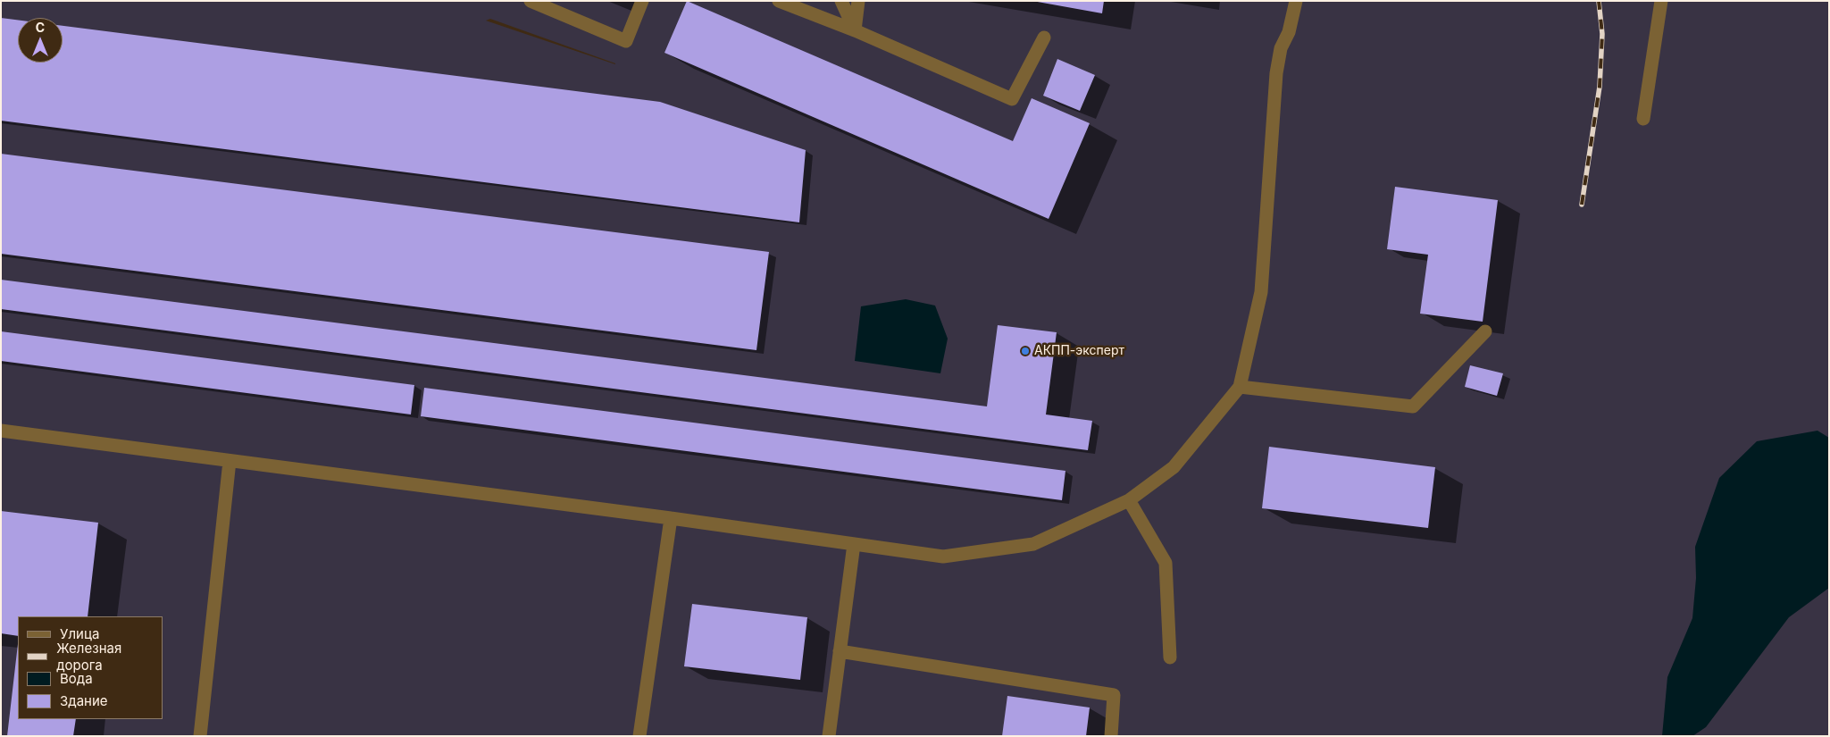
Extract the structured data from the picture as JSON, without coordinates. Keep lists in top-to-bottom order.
{
  "places": ["АКПП-эксперт"],
  "legend": [
    "Улица",
    "Железная дорога",
    "Вода",
    "Здание"
  ],
  "north": "top"
}
